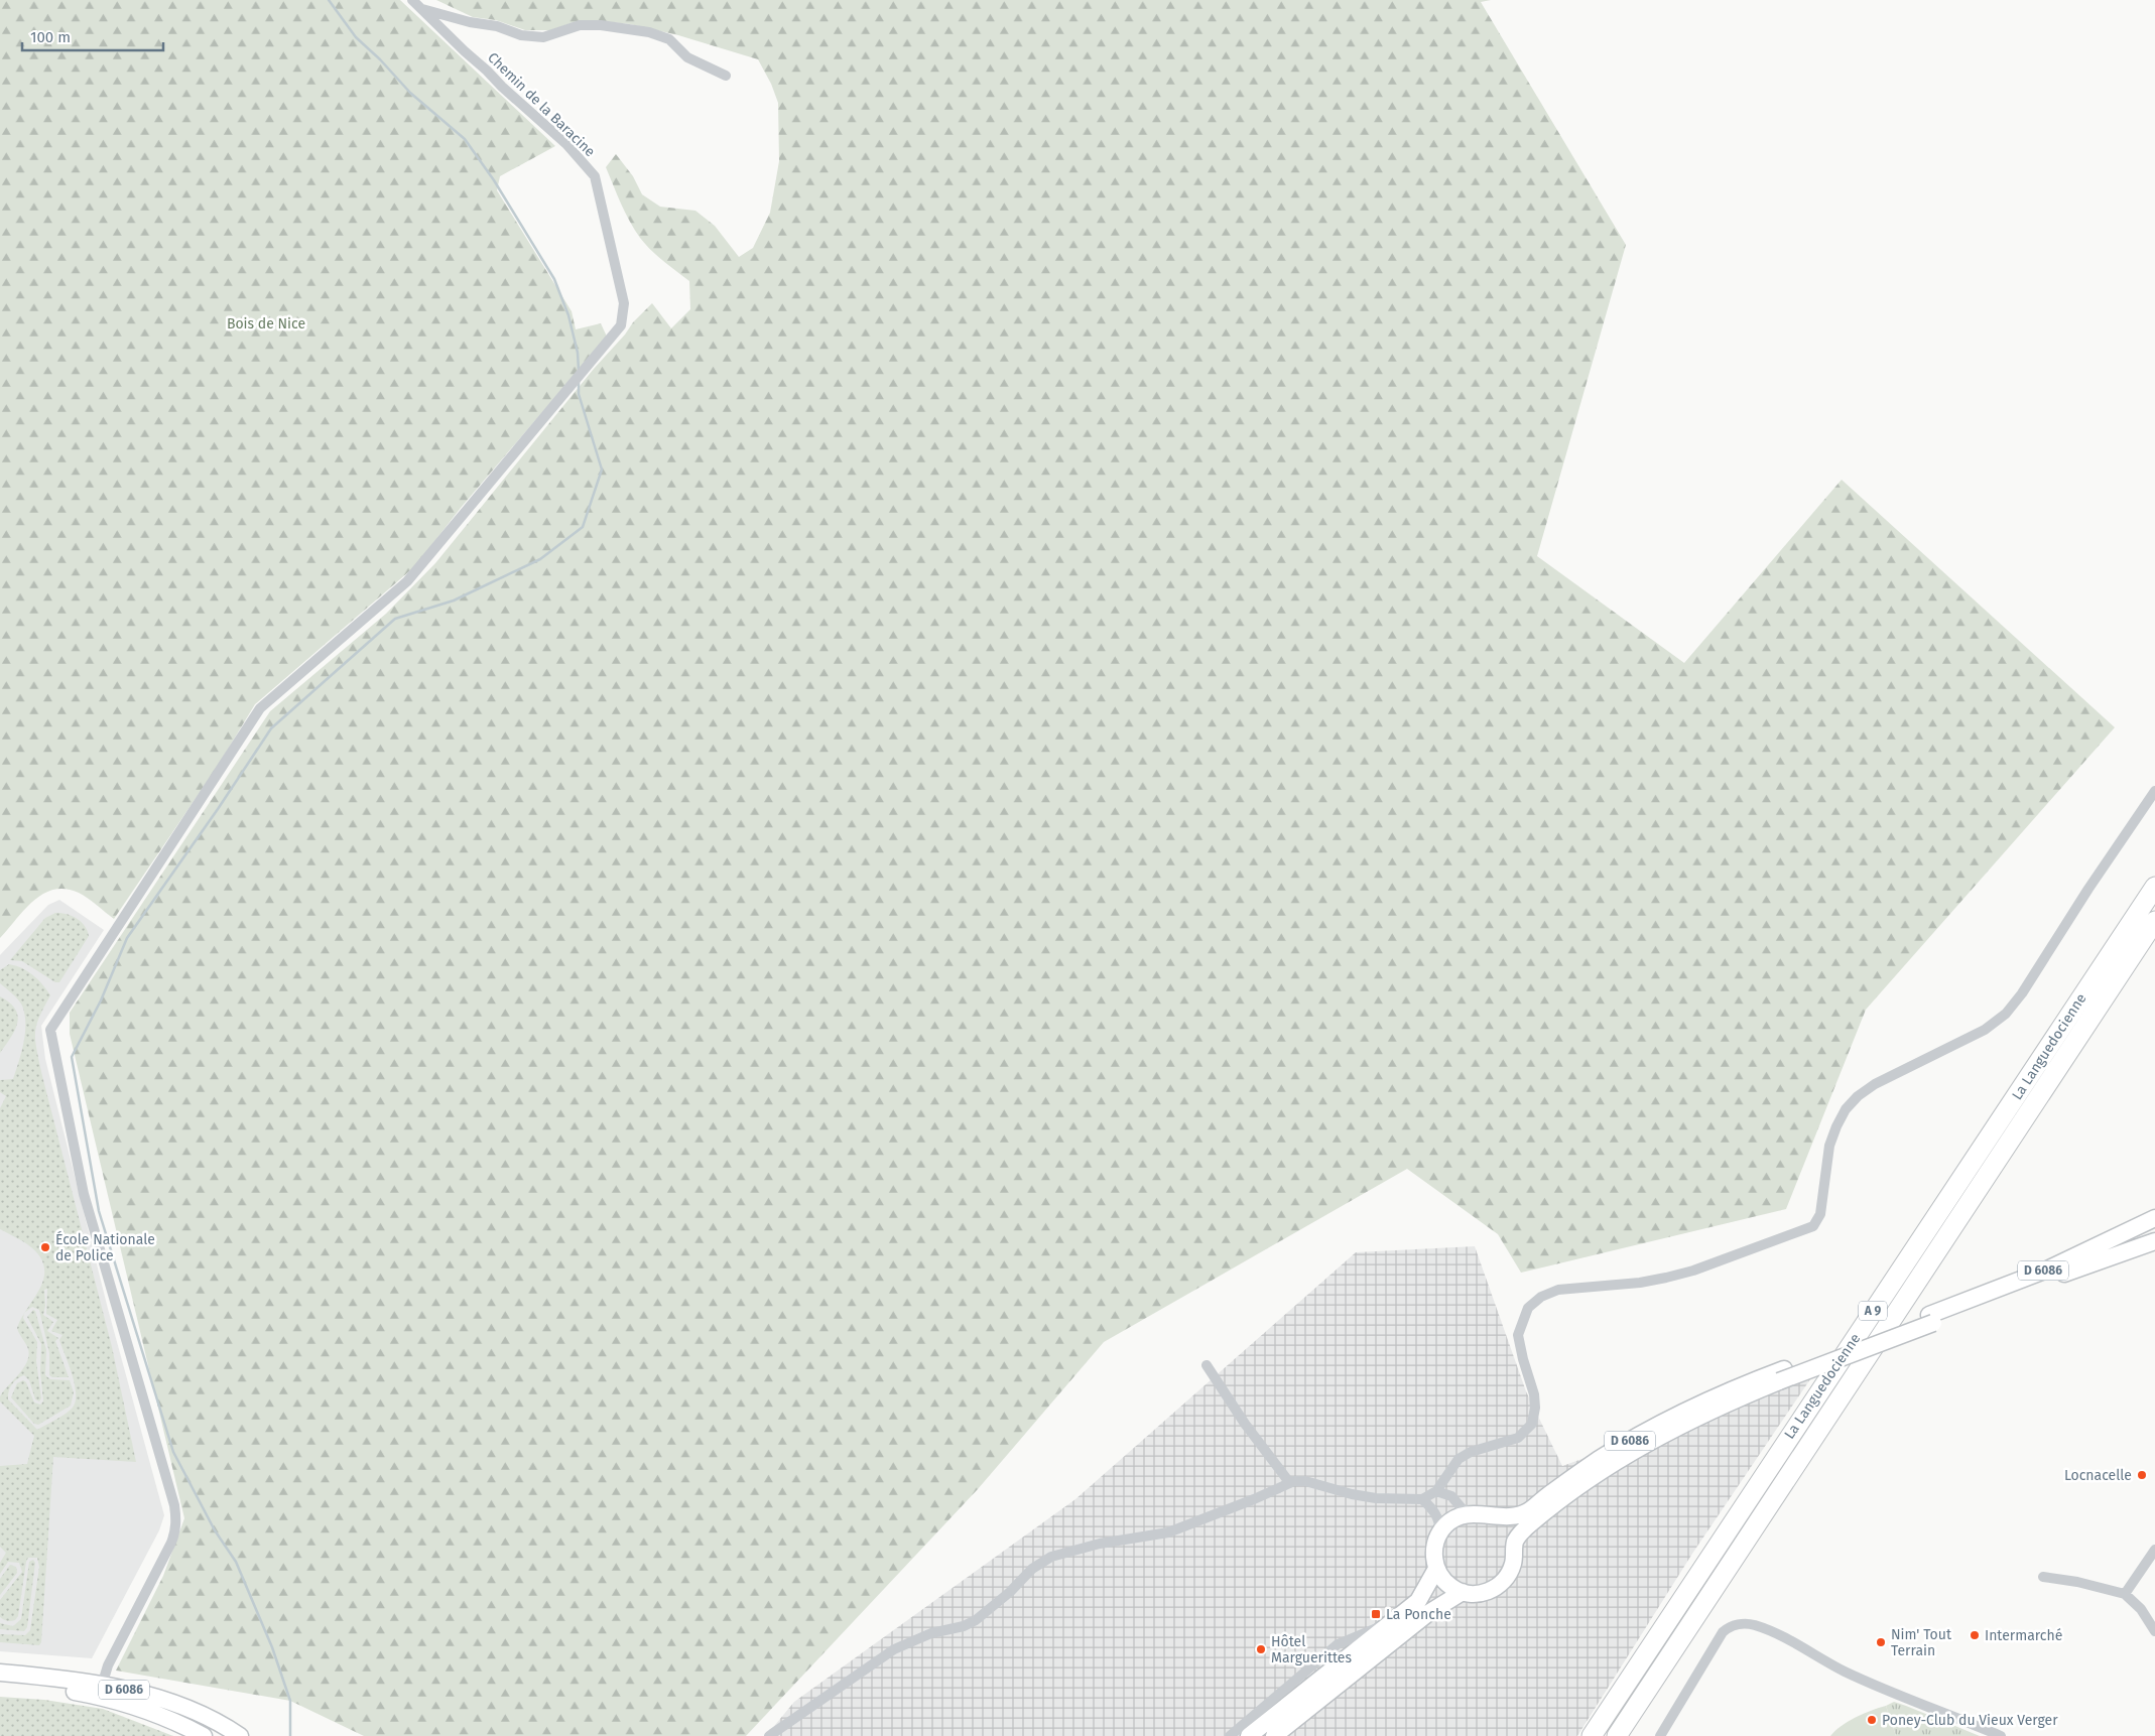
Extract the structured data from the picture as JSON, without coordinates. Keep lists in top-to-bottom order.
{
  "streets": {
    "highway": ["La Languedocienne", "A 9"],
    "main road": ["D 6086"],
    "street": ["Chemin de la Baracine"]
  },
  "crossings": [
    ["Chemin de la Baracine", "D 6086"]
  ],
  "parks": ["Bois de Nice"],
  "places": {
    "other": [
      "École Nationale de Police",
      "Locnacelle",
      "Intermarché",
      "Nim' Tout Terrain",
      "Hôtel Marguerittes",
      "Poney-Club du Vieux Verger"
    ],
    "transit": ["La Ponche"]
  },
  "scale_bar": "100 m"
}
